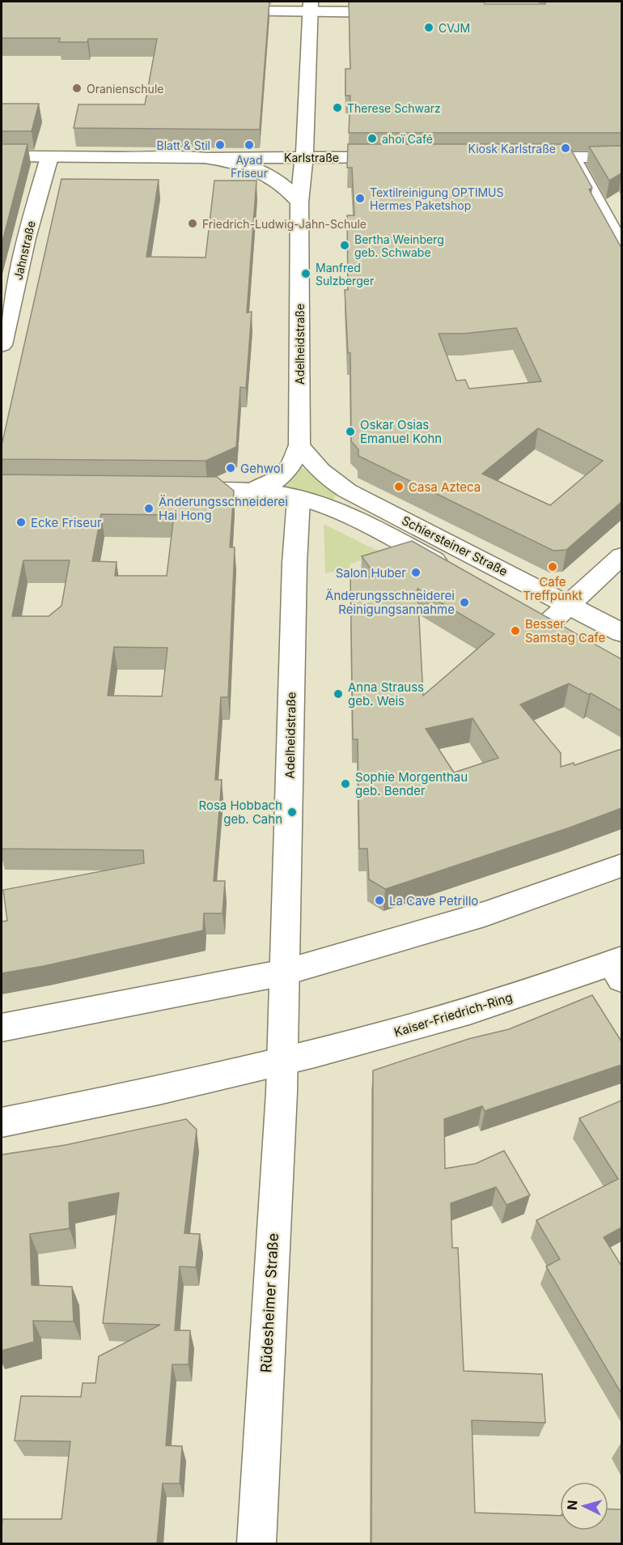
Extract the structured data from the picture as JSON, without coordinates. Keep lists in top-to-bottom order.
{
  "streets": {
    "street": [
      "Karlstraße",
      "Jahnstraße",
      "Adelheidstraße",
      "Schiersteiner Straße",
      "Kaiser-Friedrich-Ring",
      "Rüdesheimer Straße"
    ]
  },
  "crossings": [
    ["Karlstraße", "Jahnstraße"],
    ["Karlstraße", "Adelheidstraße"],
    ["Adelheidstraße", "Schiersteiner Straße"],
    ["Kaiser-Friedrich-Ring", "Rüdesheimer Straße"]
  ],
  "places": [
    "CVJM",
    "Oranienschule",
    "Therese Schwarz",
    "ahoï Café",
    "Blatt & Stil",
    "Ayad Friseur",
    "Kiosk Karlstraße",
    "Textilreinigung OPTIMUS Hermes Paketshop",
    "Friedrich-Ludwig-Jahn-Schule",
    "Bertha Weinberg geb. Schwabe",
    "Manfred Sulzberger",
    "Oskar Osias Emanuel Kohn",
    "Gehwol",
    "Casa Azteca",
    "Änderungsschneiderei Hai Hong",
    "Ecke Friseur",
    "Cafe Treffpunkt",
    "Salon Huber",
    "Änderungsschneiderei Reinigungsannahme",
    "Besser Samstag Cafe",
    "Anna Strauss geb. Weis",
    "Sophie Morgenthau geb. Bender",
    "Rosa Hobbach geb. Cahn",
    "La Cave Petrillo"
  ],
  "north": "left"
}
